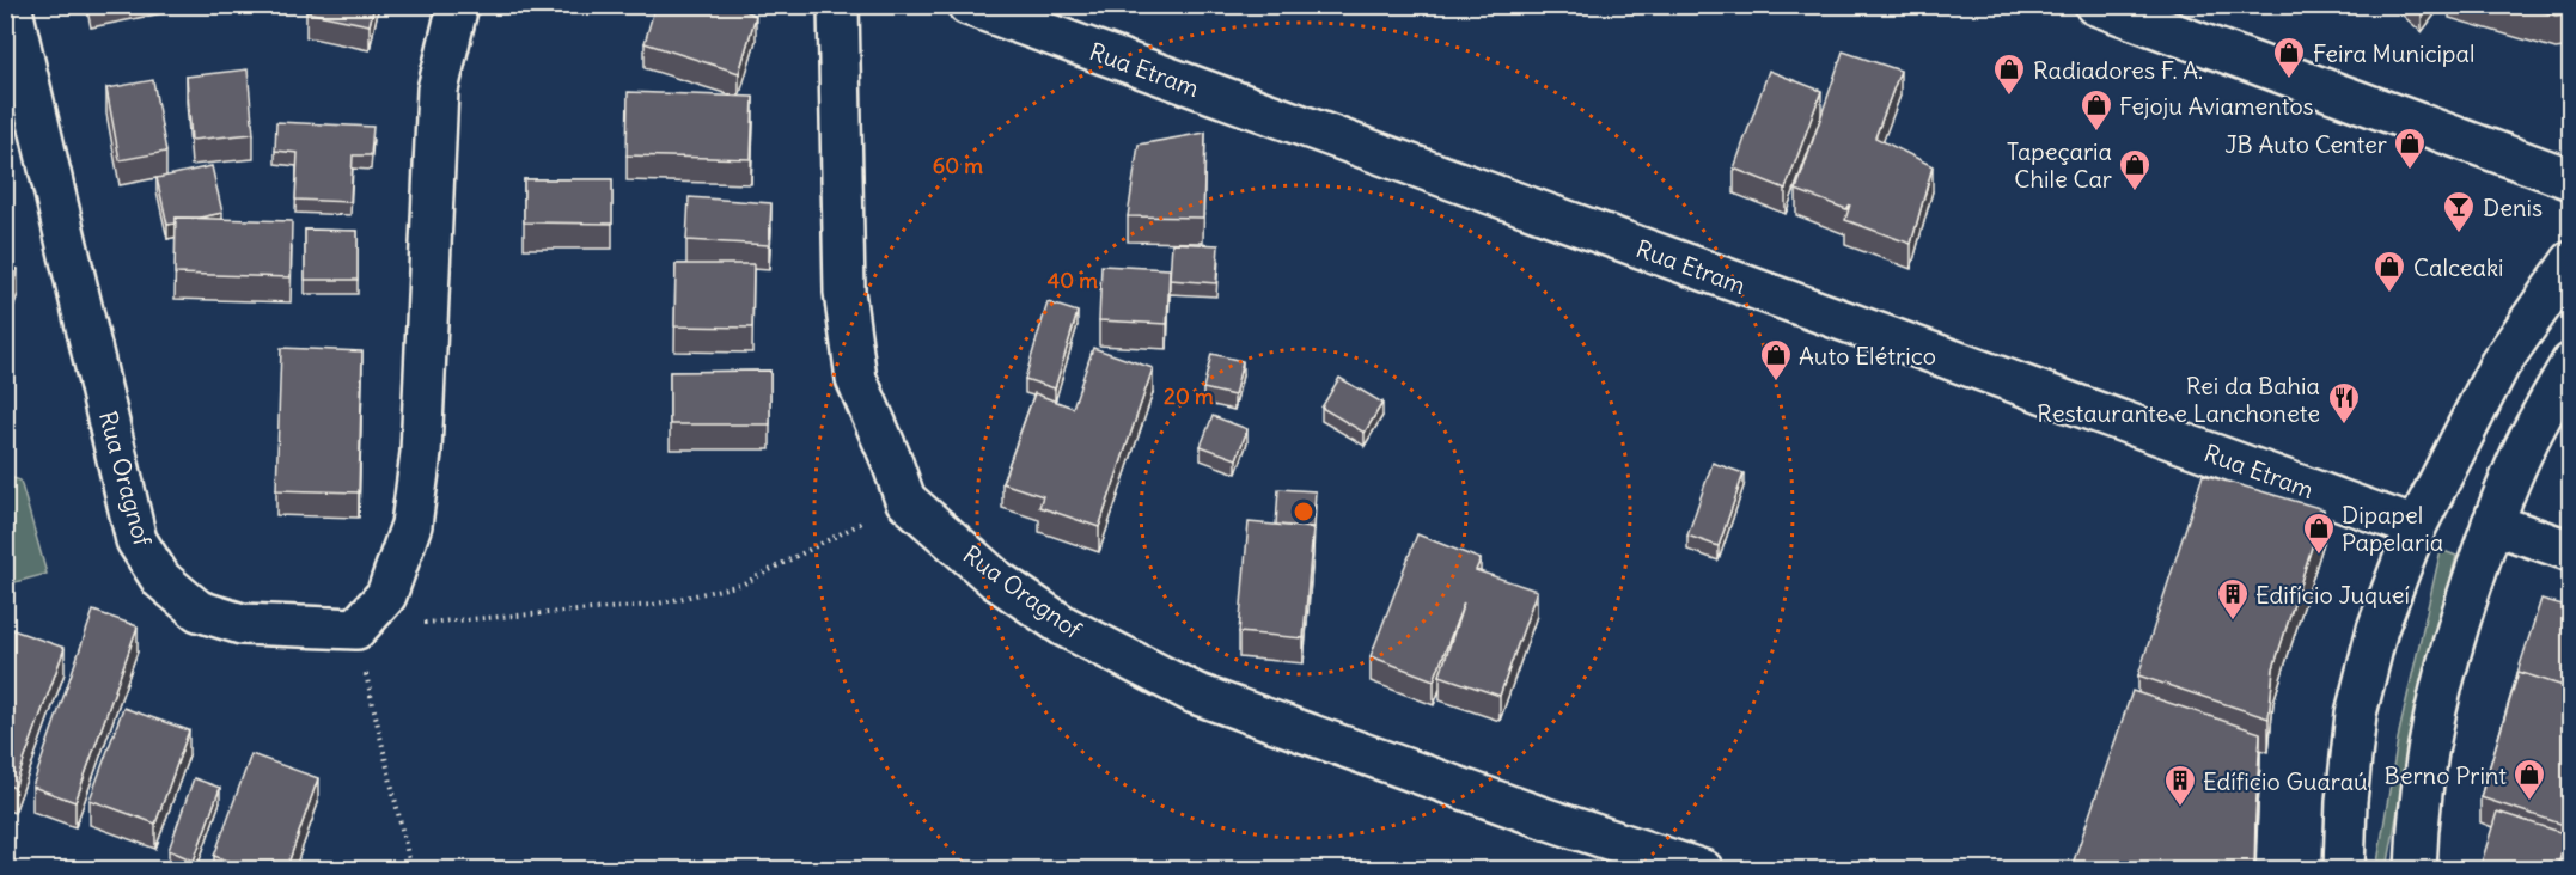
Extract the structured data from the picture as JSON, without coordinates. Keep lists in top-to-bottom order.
{
  "streets": {
    "street": ["Rua Etram", "Rua Oragnof"]
  },
  "places": {
    "shop": [
      "Feira Municipal",
      "Radiadores F. A.",
      "Fejoju Aviamentos",
      "JB Auto Center",
      "Tapeçaria Chile Car",
      "Calceaki",
      "Auto Elétrico",
      "Dipapel Papelaria",
      "Berno Print"
    ],
    "bar": ["Denis"],
    "restaurant": ["Rei da Bahia Restaurante e Lanchonete"],
    "building": ["Edifício Juqueí", "Edíficio Guaraú"]
  },
  "rings": ["60 m", "40 m", "20 m"]
}
